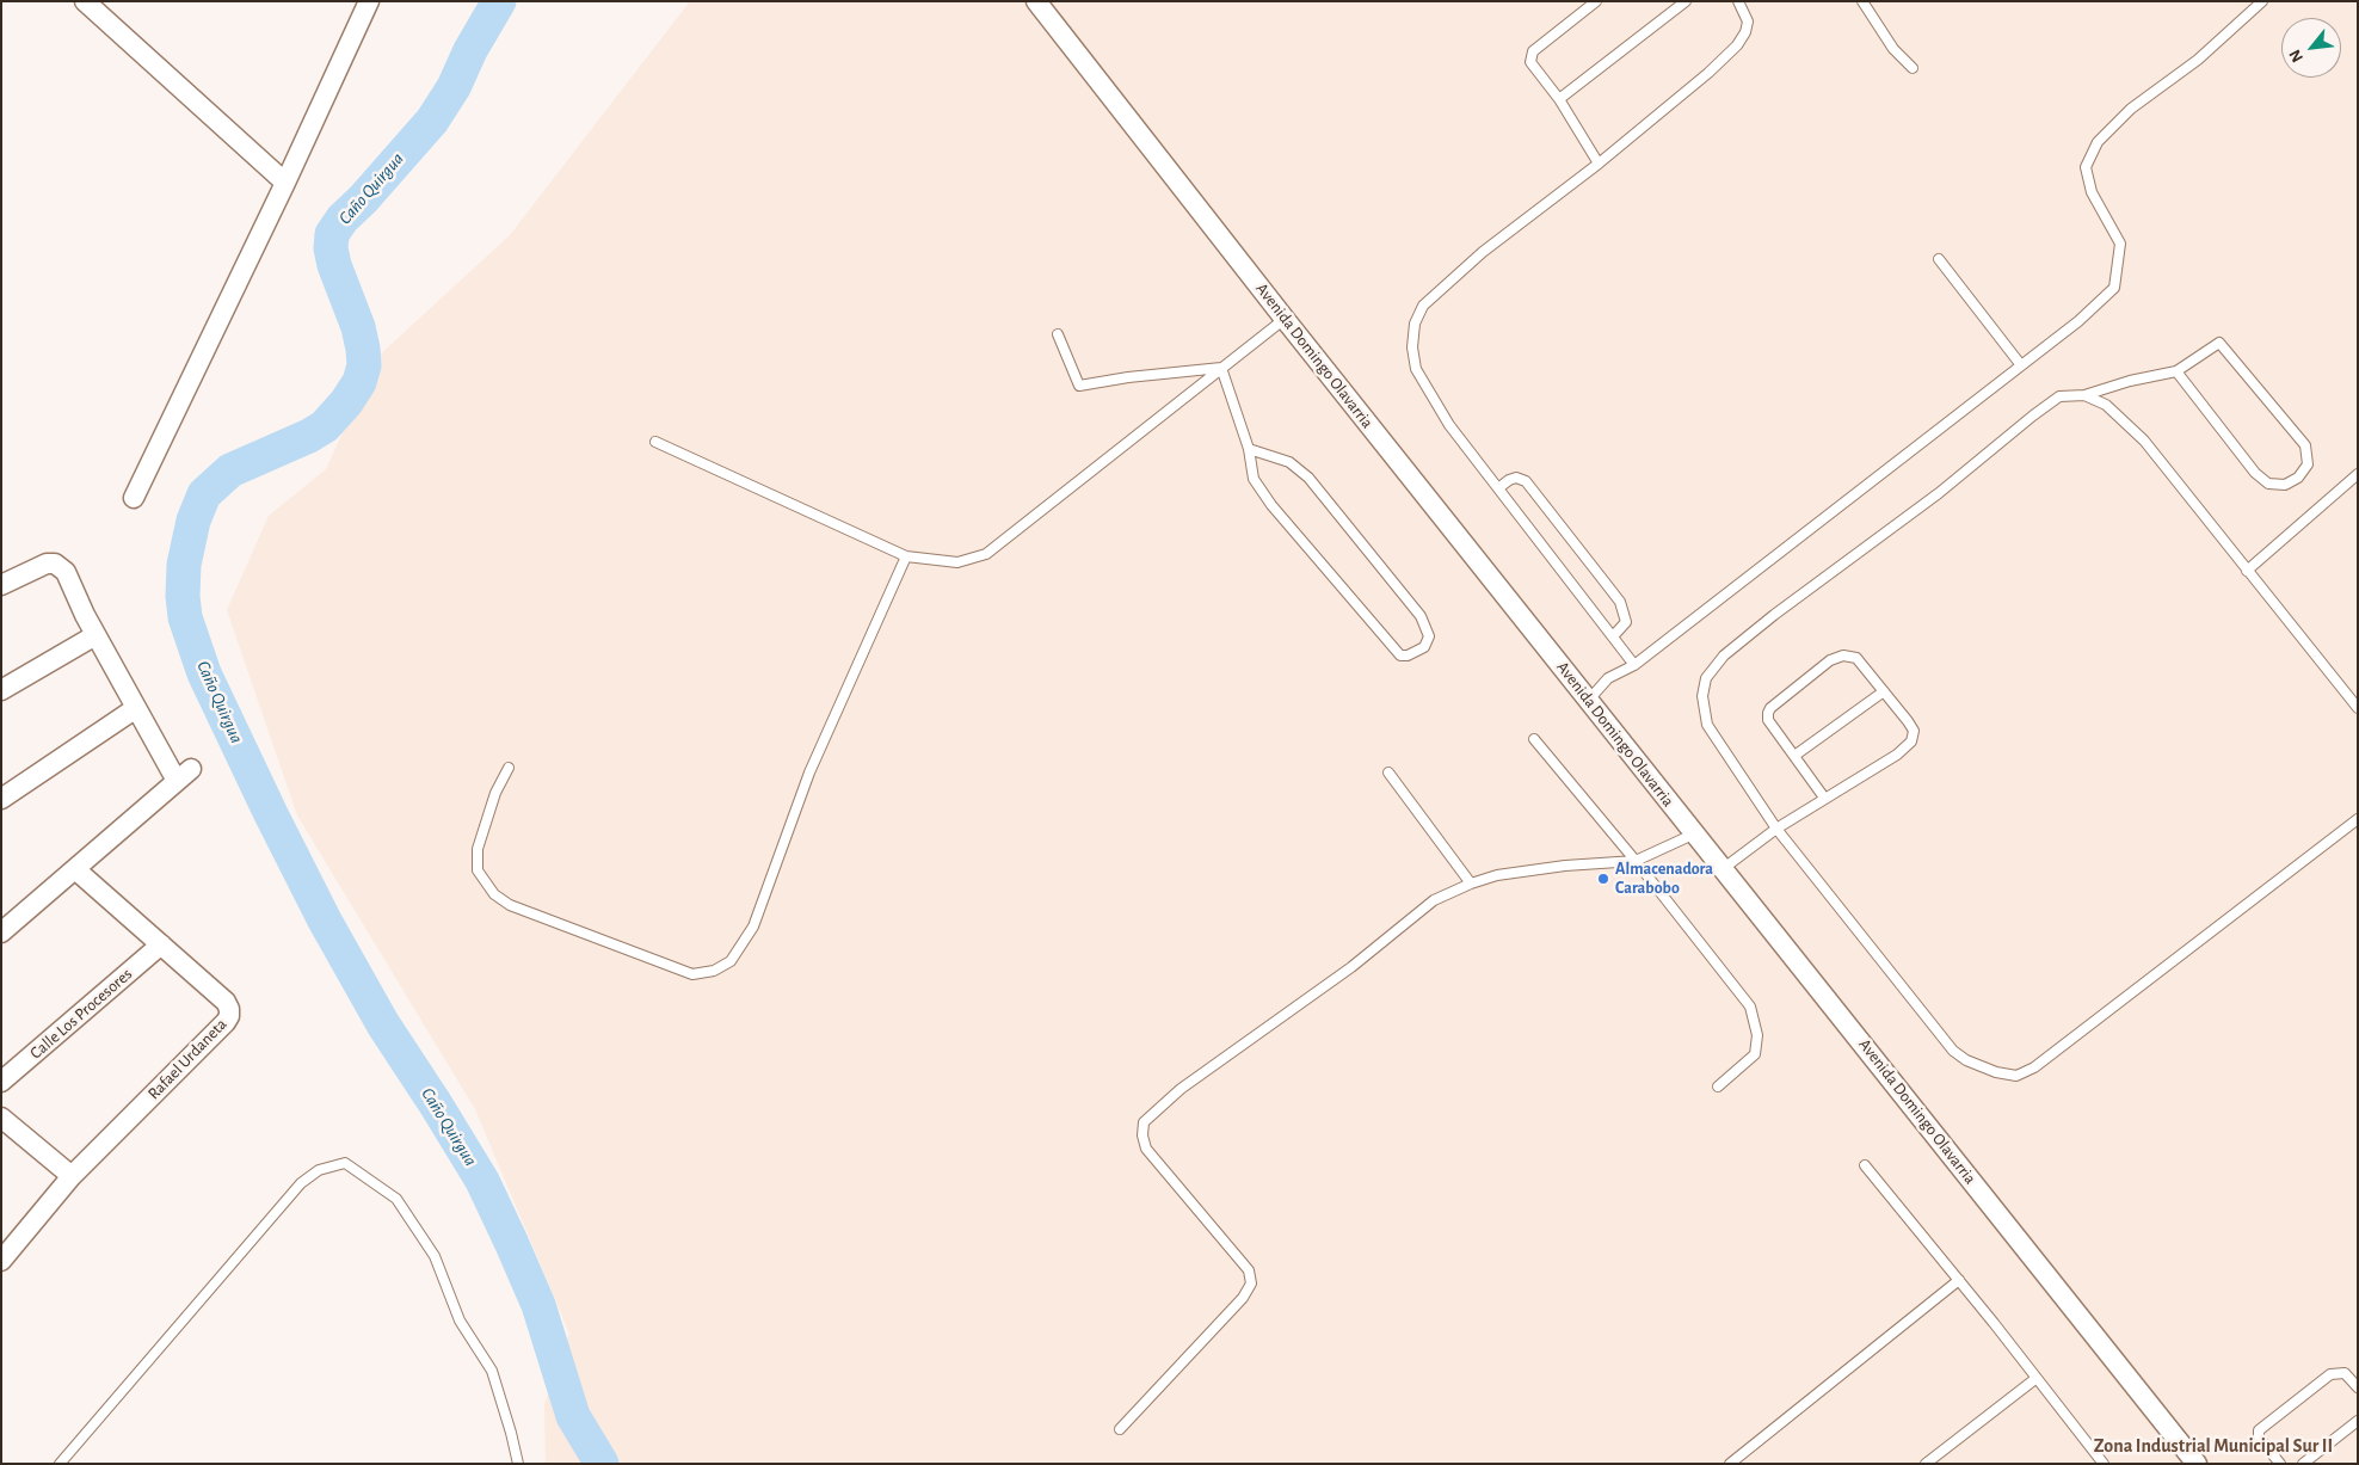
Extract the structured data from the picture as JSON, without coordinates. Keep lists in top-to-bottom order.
{
  "streets": {
    "street": ["Avenida Domingo Olavarria", "Calle Los Procesores", "Rafael Urdaneta"]
  },
  "crossings": [
    ["Calle Los Procesores", "Rafael Urdaneta"]
  ],
  "districts": ["Zona Industrial Municipal Sur II"],
  "water": ["Caño Quirgua"],
  "places": ["Almacenadora Carabobo"],
  "north": "bottom left"
}
